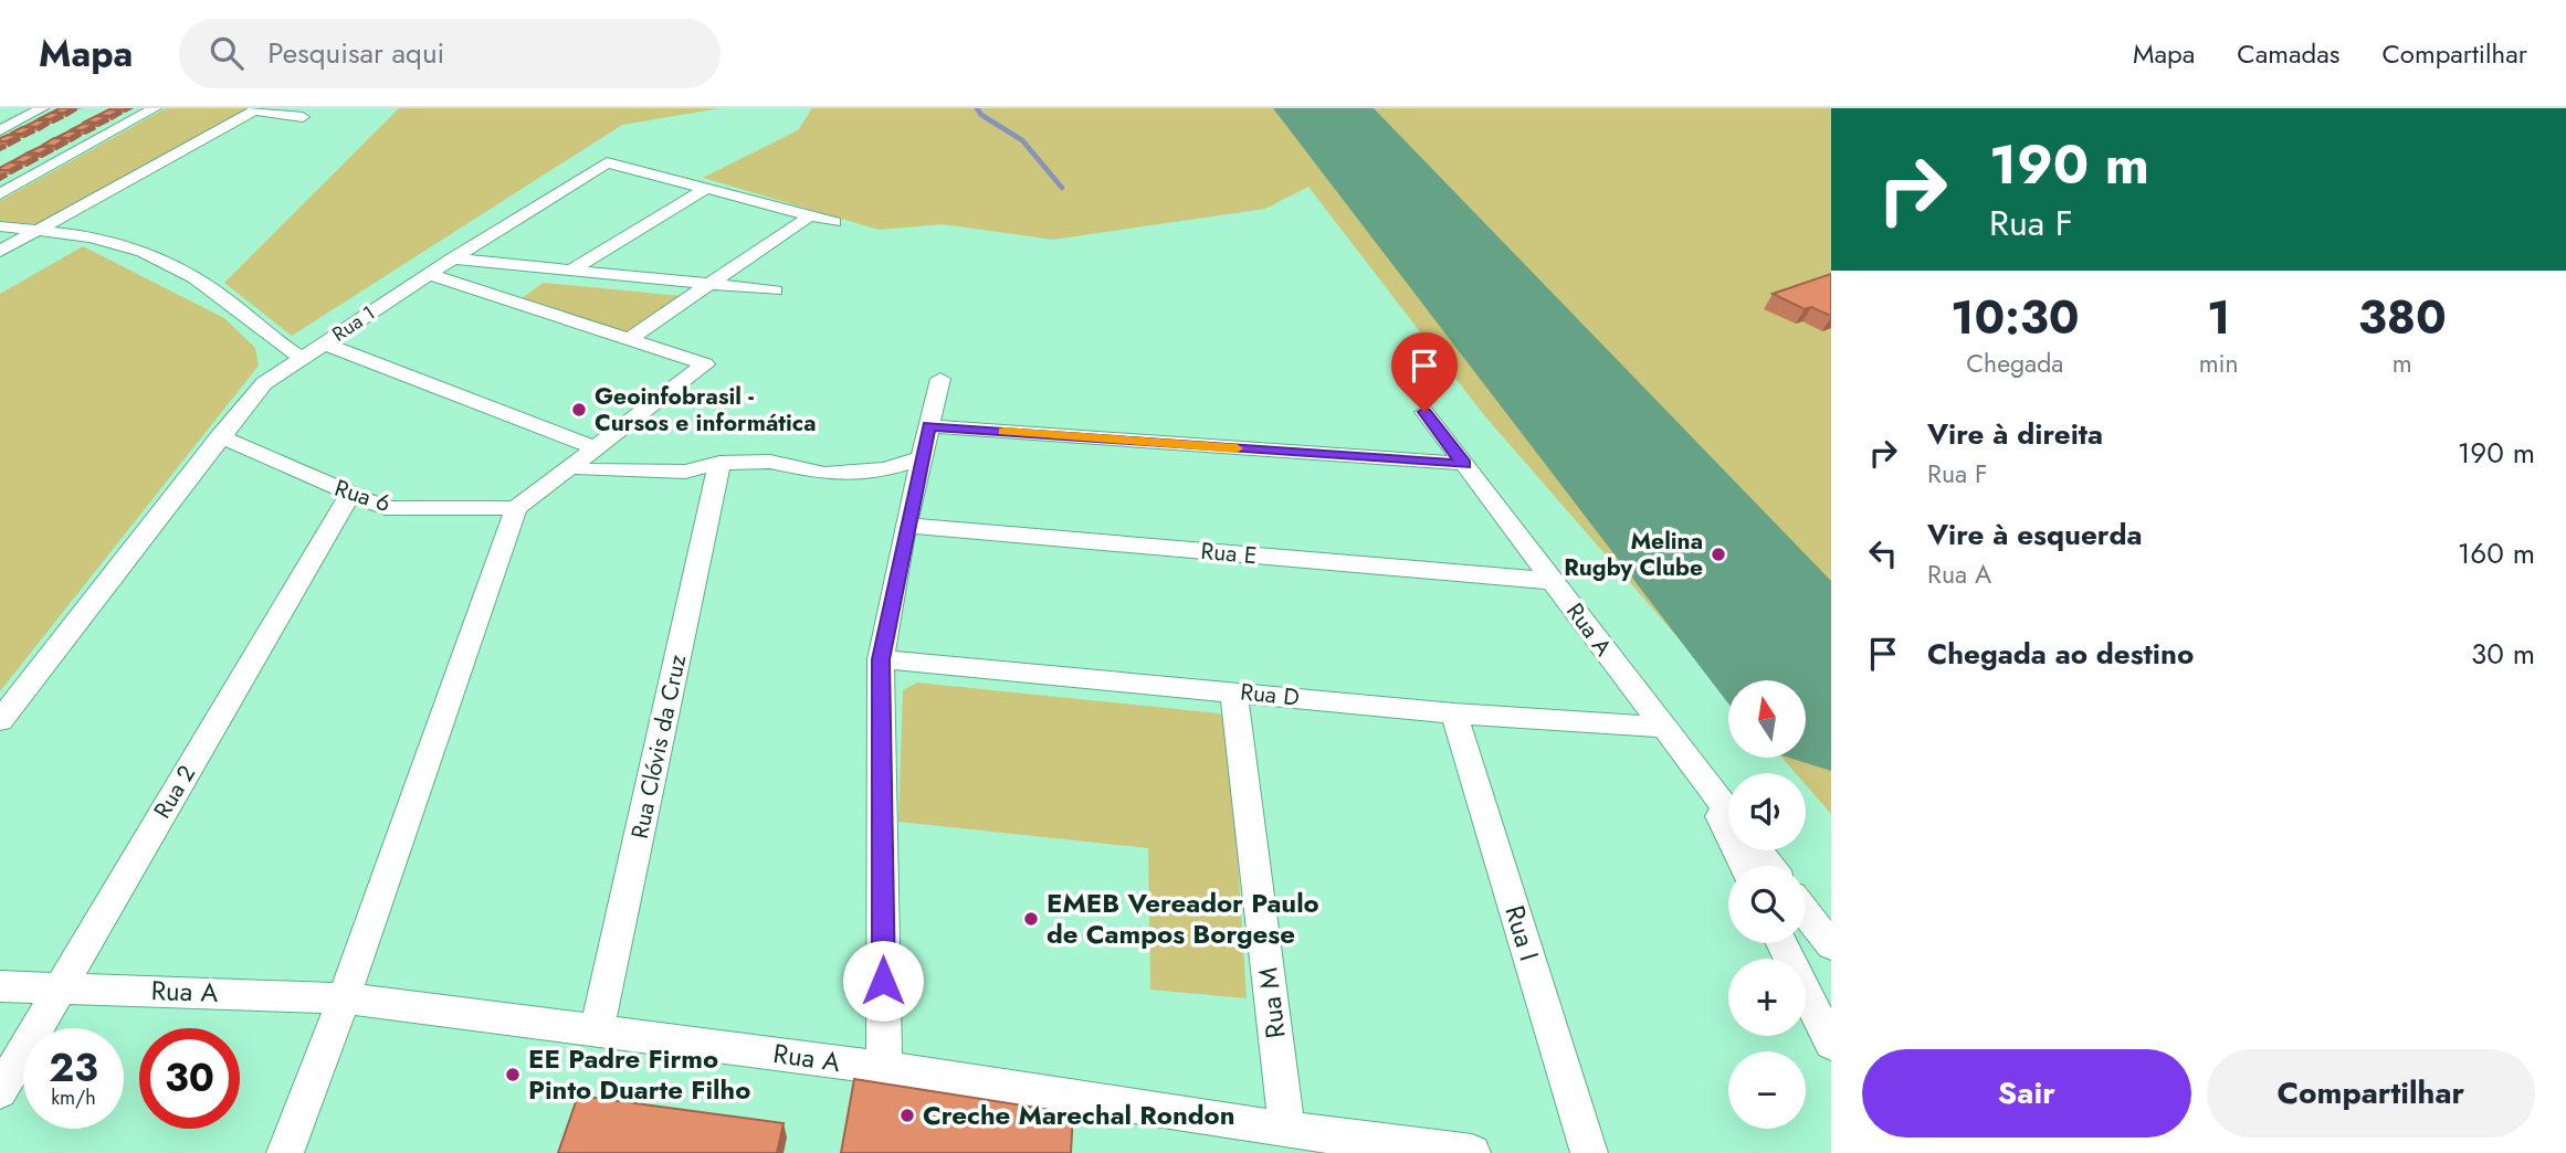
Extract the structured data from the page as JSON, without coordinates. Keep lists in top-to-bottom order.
{
  "streets": {
    "street": [
      "Rua 1",
      "Rua 6",
      "Rua E",
      "Rua A",
      "Rua D",
      "Rua Clóvis da Cruz",
      "Rua 2",
      "Rua I",
      "Rua M"
    ]
  },
  "crossings": [
    ["Rua 1", "Rua 6"],
    ["Rua 6", "Rua 2"],
    ["Rua E", "Rua A"],
    ["Rua A", "Rua D"],
    ["Rua A", "Rua Clóvis da Cruz"],
    ["Rua A", "Rua 2"],
    ["Rua A", "Rua M"],
    ["Rua D", "Rua I"],
    ["Rua D", "Rua M"]
  ],
  "places": [
    "Geoinfobrasil - Cursos e informática",
    "Melina Rugby Clube",
    "EMEB Vereador Paulo de Campos Borgese",
    "EE Padre Firmo Pinto Duarte Filho",
    "Creche Marechal Rondon"
  ],
  "north": "top",
  "page": {
    "header": "Mapa",
    "search": "Pesquisar aqui",
    "nav": ["Mapa", "Camadas", "Compartilhar"],
    "turn": ["190 m", "Rua F"],
    "eta": [
      "10:30",
      "Chegada",
      "1",
      "min",
      "380",
      "m"
    ],
    "list": [
      {
        "name": "Vire à direita",
        "note": "Rua F",
        "value": "190 m"
      },
      {
        "name": "Vire à esquerda",
        "note": "Rua A",
        "value": "160 m"
      },
      {
        "name": "Chegada ao destino",
        "value": "30 m"
      }
    ],
    "map_buttons": ["+", "−"],
    "speed": "23 km/h",
    "limit": "30",
    "buttons": ["Sair", "Compartilhar"]
  }
}
